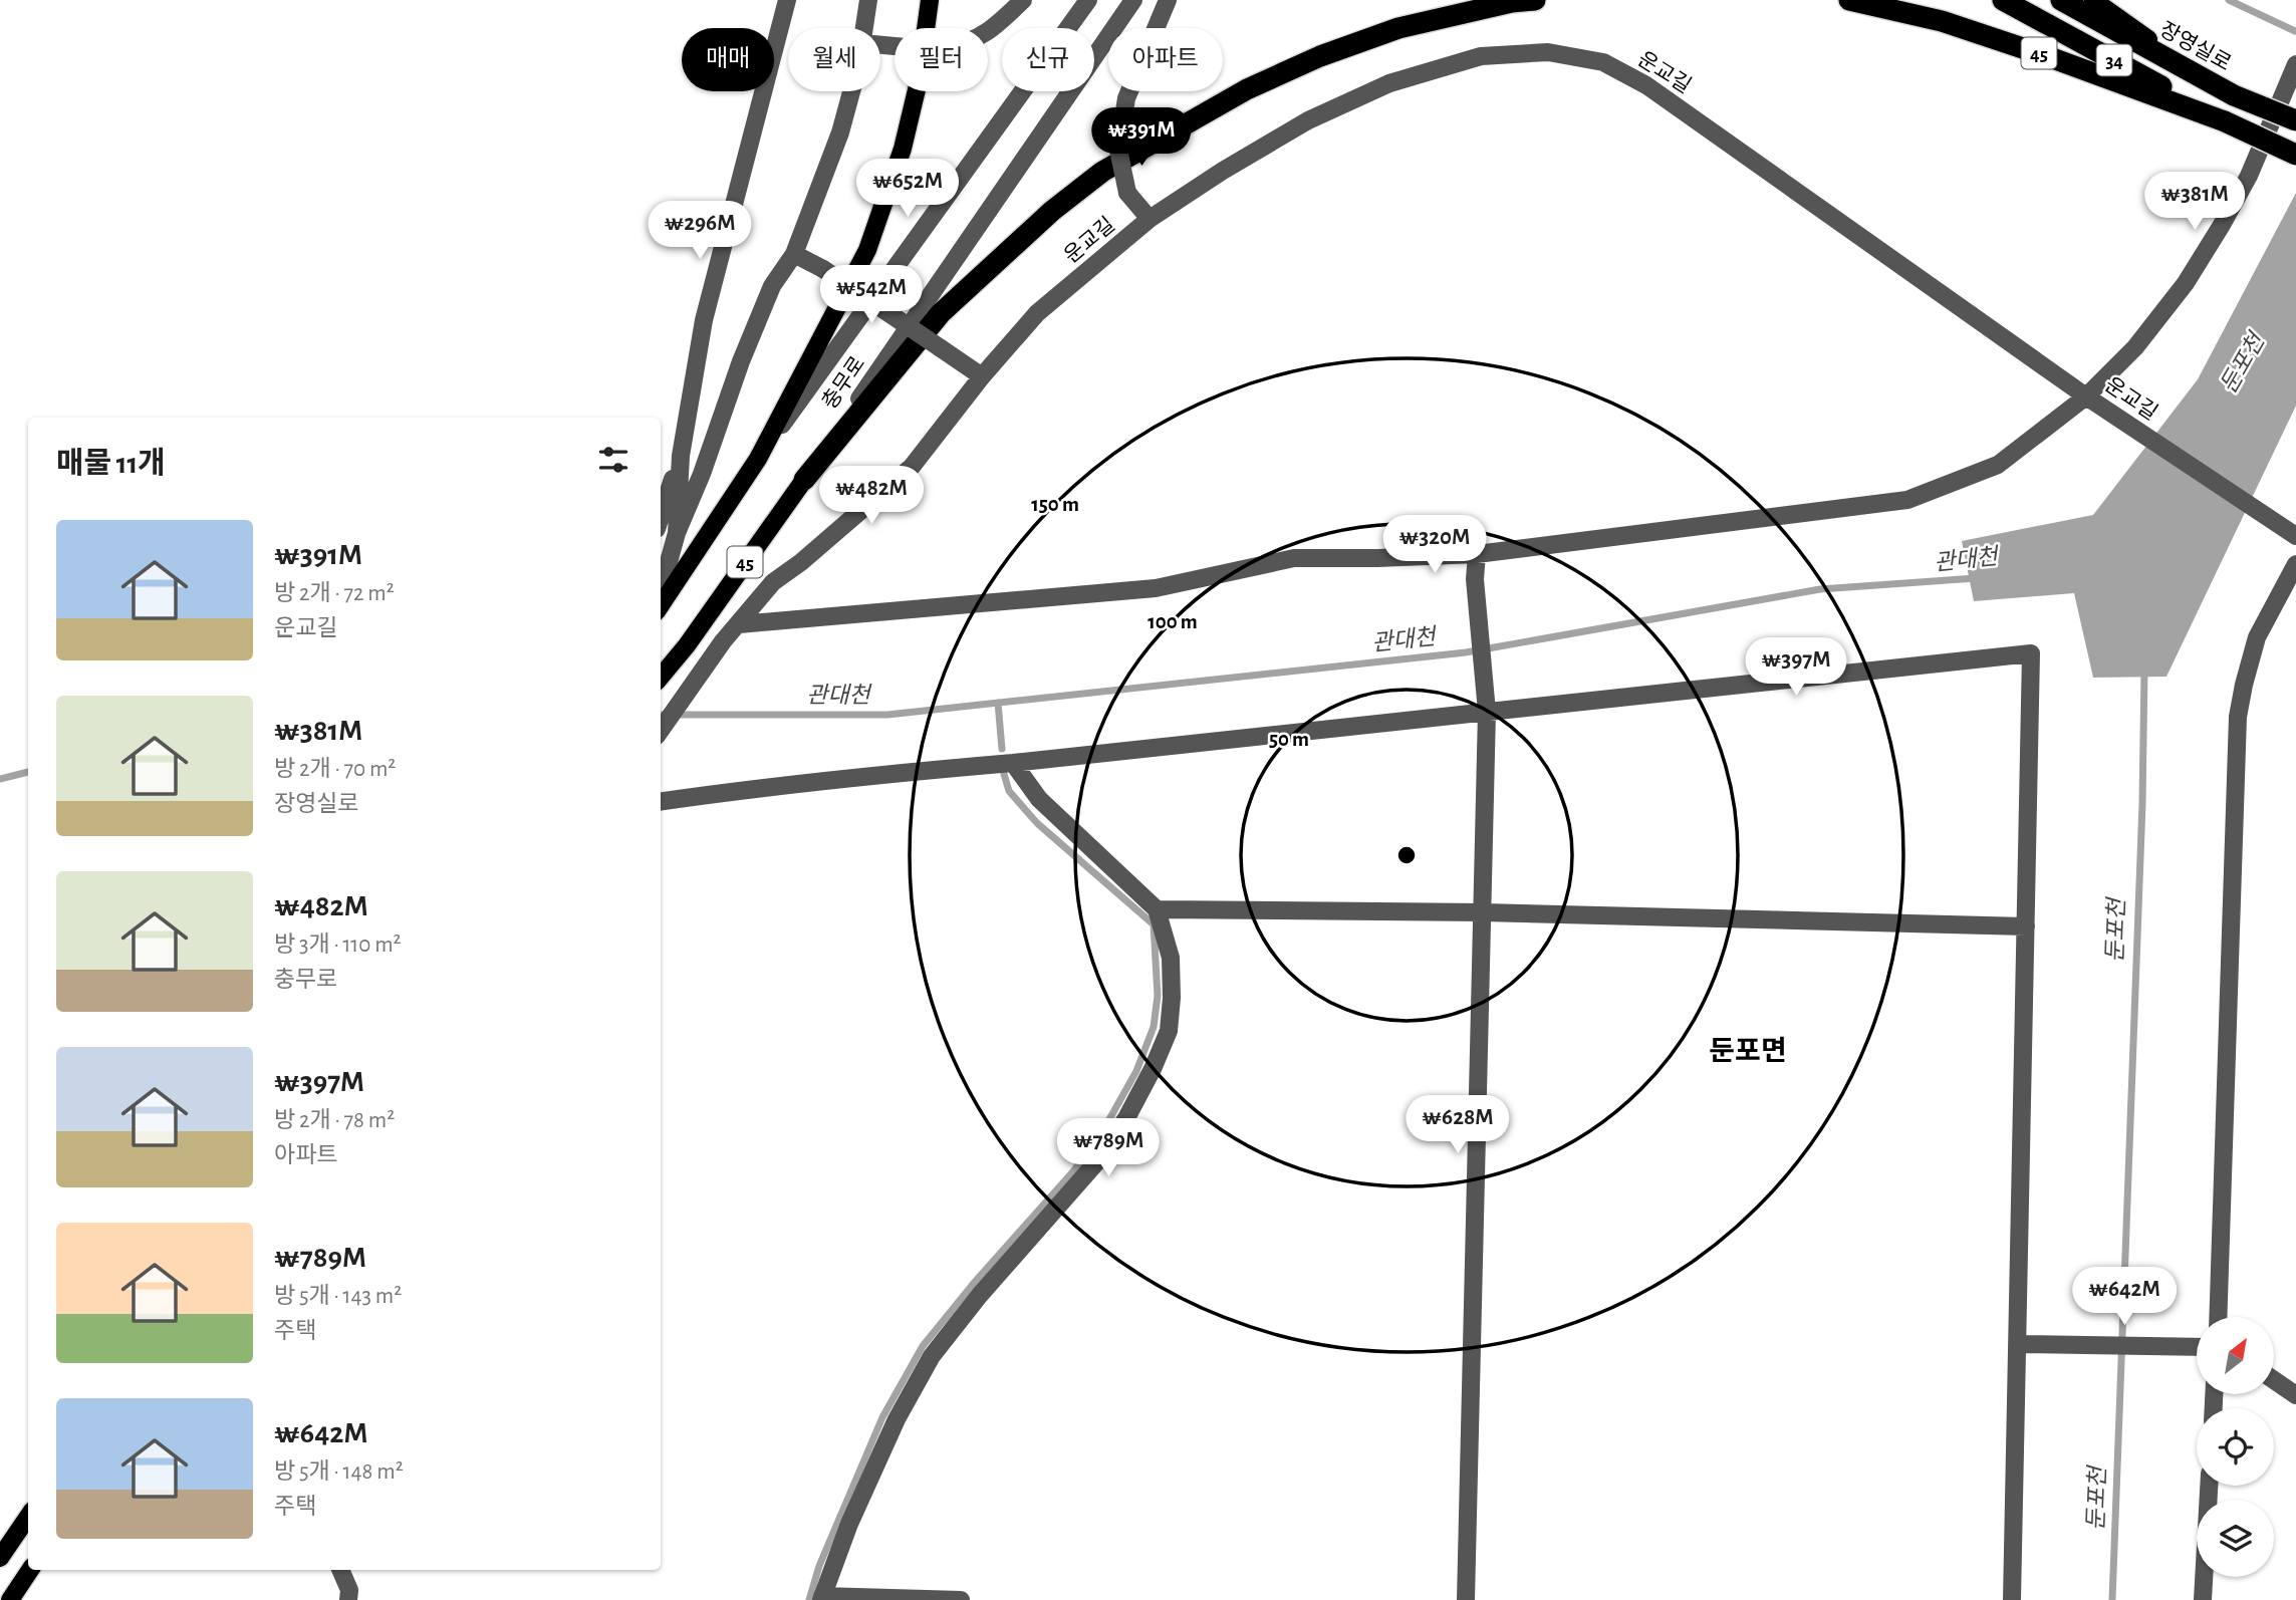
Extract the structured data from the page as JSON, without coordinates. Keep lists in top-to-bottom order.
{
  "streets": {
    "highway": ["장영실로", "45", "34"],
    "main road": ["충무로"],
    "street": ["운교길"]
  },
  "crossings": [
    ["장영실로", "34"],
    ["45", "34"],
    ["45", "충무로"]
  ],
  "districts": ["둔포면"],
  "water": ["둔포천", "관대천"],
  "north": "top right",
  "page": {
    "chip": [
      "매매",
      "월세",
      "필터",
      "신규",
      "아파트"
    ],
    "price": [
      "₩391M",
      "₩652M",
      "₩381M",
      "₩296M",
      "₩542M",
      "₩482M",
      "₩320M",
      "₩397M",
      "₩628M",
      "₩789M",
      "₩642M"
    ],
    "heading": "매물 11개",
    "list": [
      {
        "name": "₩391M",
        "note": "방 2개 · 72 m² · 운교길"
      },
      {
        "name": "₩381M",
        "note": "방 2개 · 70 m² · 장영실로"
      },
      {
        "name": "₩482M",
        "note": "방 3개 · 110 m² · 충무로"
      },
      {
        "name": "₩397M",
        "note": "방 2개 · 78 m² · 아파트"
      },
      {
        "name": "₩789M",
        "note": "방 5개 · 143 m² · 주택"
      },
      {
        "name": "₩642M",
        "note": "방 5개 · 148 m² · 주택"
      }
    ]
  },
  "rings": ["150 m", "100 m", "50 m"]
}
